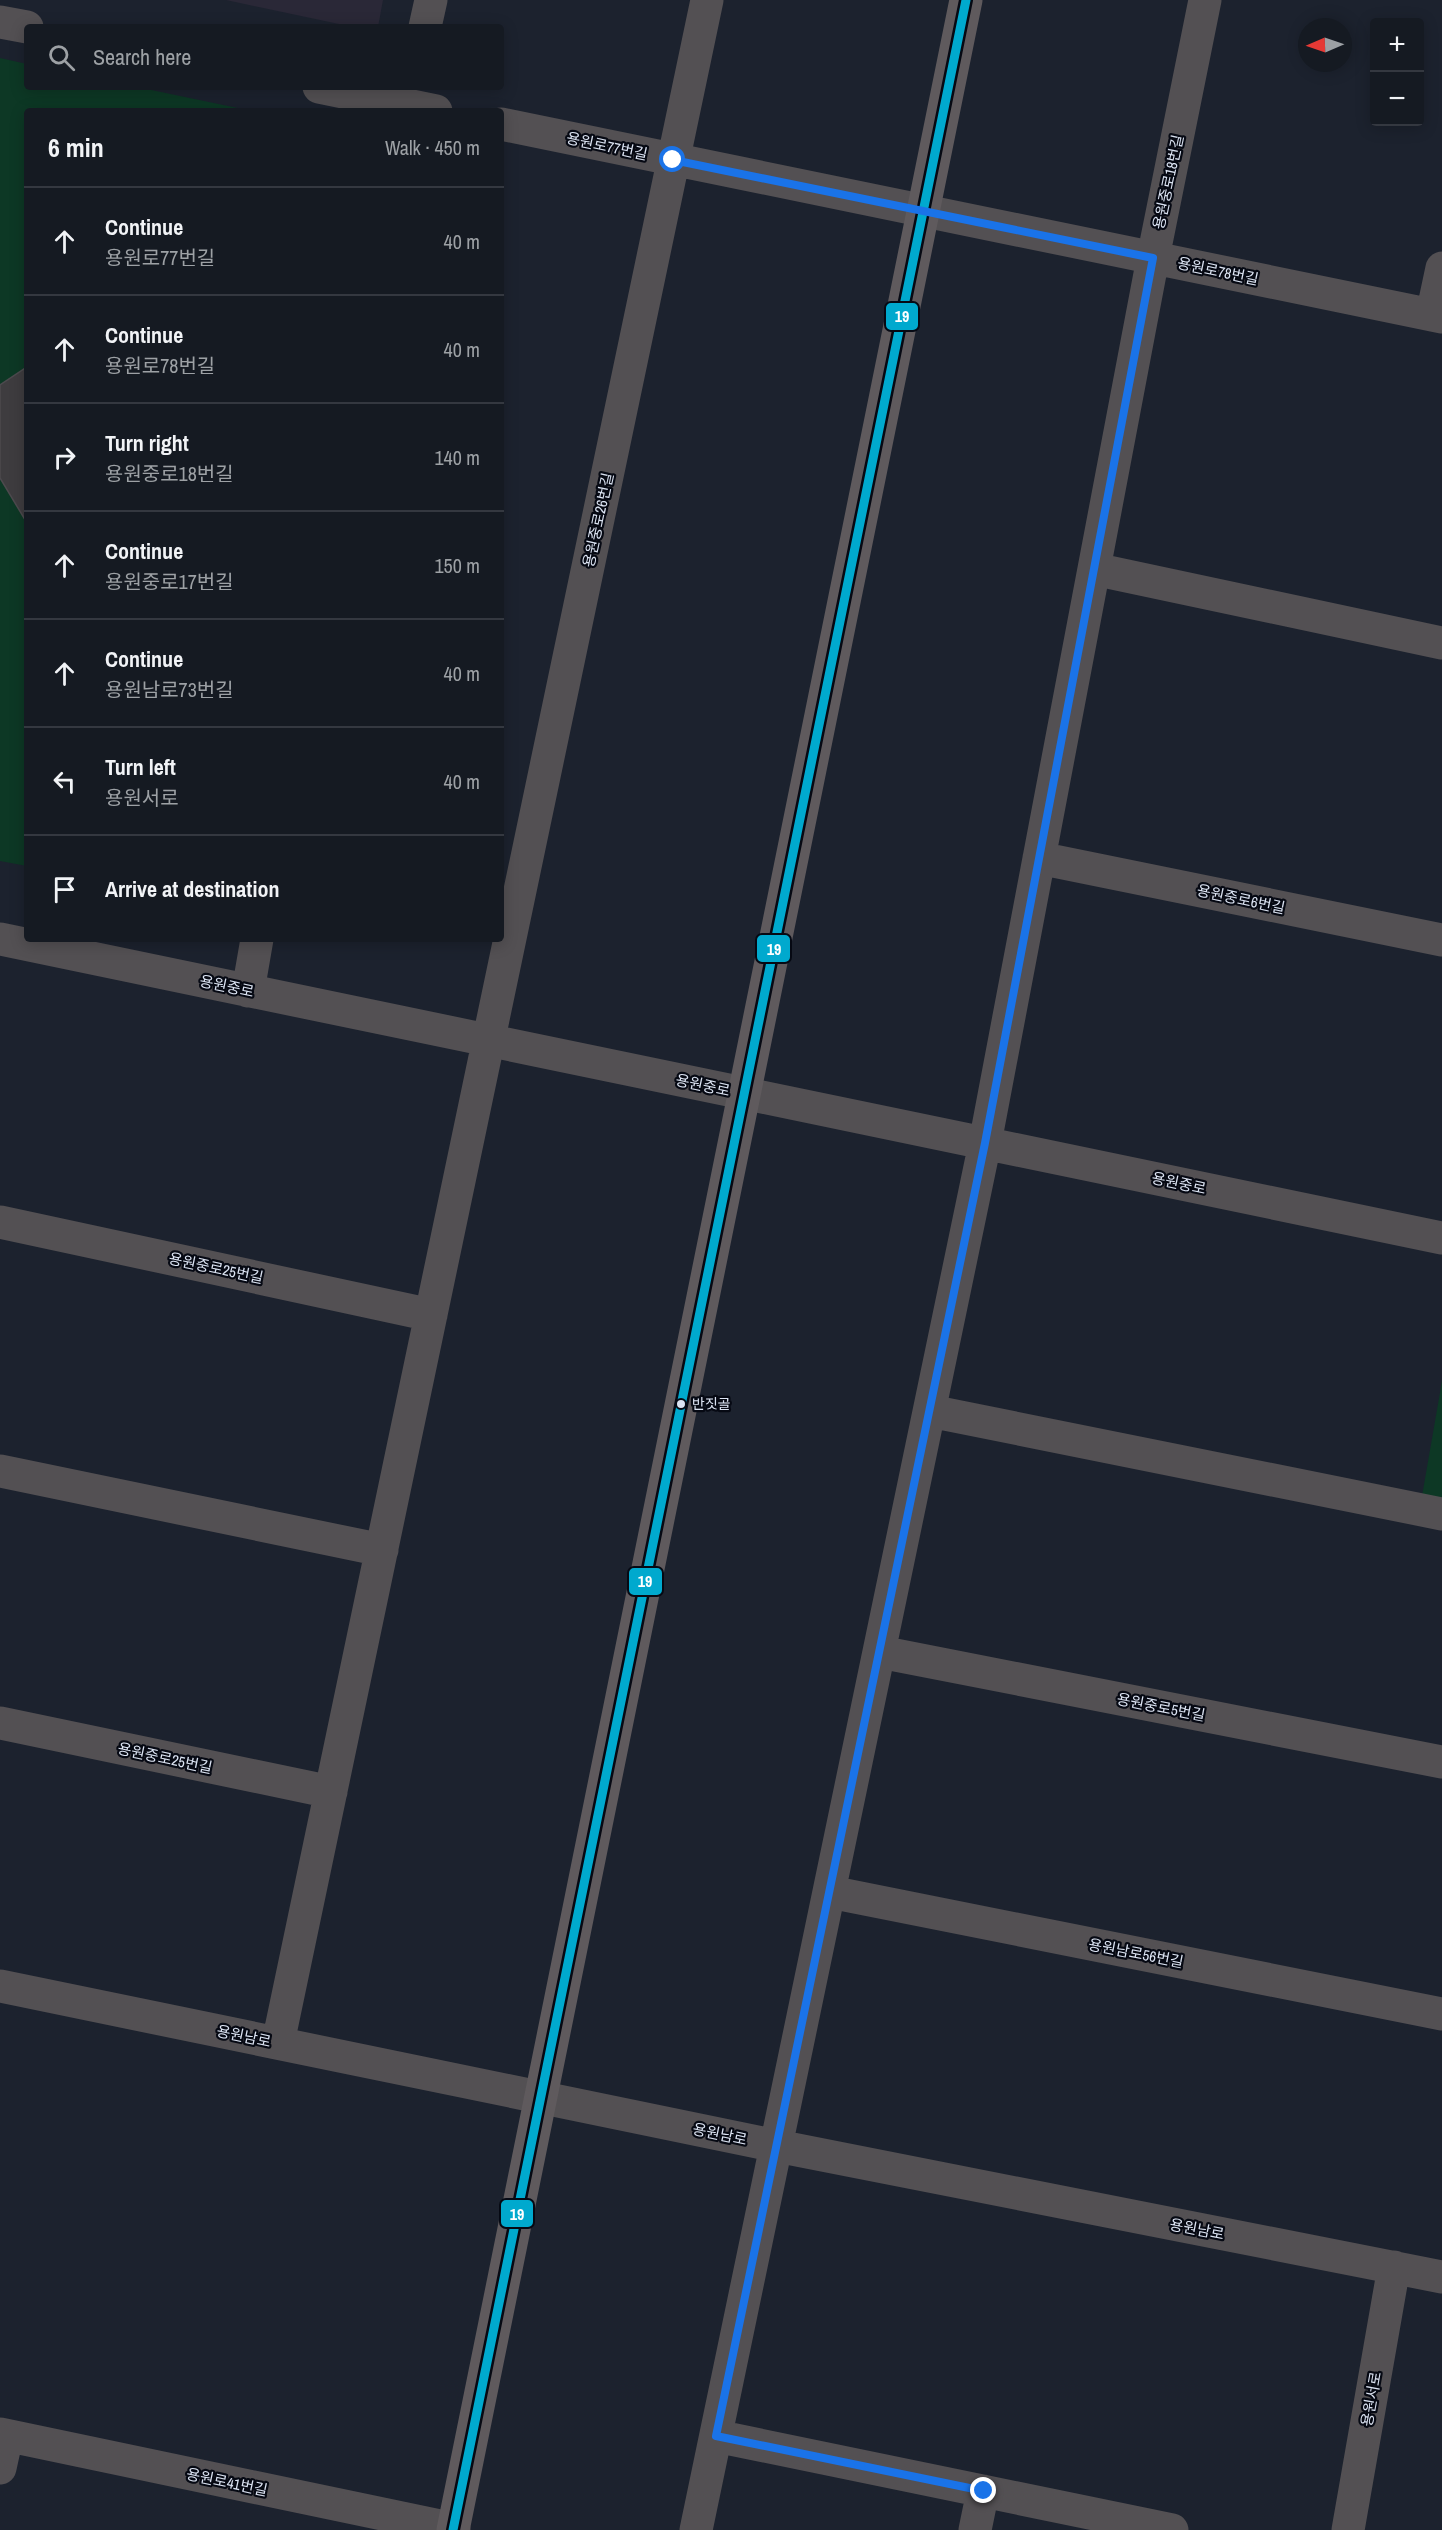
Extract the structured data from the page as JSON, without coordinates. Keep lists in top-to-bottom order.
{
  "streets": {
    "street": [
      "용원로77번길",
      "용원중로18번길",
      "용원로78번길",
      "용원중로26번길",
      "용원중로6번길",
      "용원중로",
      "용원중로25번길",
      "용원중로5번길",
      "용원남로56번길",
      "용원남로",
      "용원서로",
      "용원로41번길"
    ]
  },
  "crossings": [
    ["용원로77번길", "용원로78번길"],
    ["용원로77번길", "용원중로26번길"],
    ["용원중로18번길", "용원로78번길"],
    ["용원중로18번길", "용원중로6번길"],
    ["용원중로18번길", "용원중로"],
    ["용원중로18번길", "용원중로5번길"],
    ["용원중로18번길", "용원남로56번길"],
    ["용원중로18번길", "용원남로"],
    ["용원중로26번길", "용원중로"],
    ["용원남로", "용원서로"]
  ],
  "places": ["반짓골"],
  "lines": ["transit line 19"],
  "north": "left",
  "page": {
    "map_buttons": ["+", "−"],
    "search": "Search here",
    "heading": ["6 min", "Walk · 450 m"],
    "list": [
      ["Continue", "용원로77번길", "40 m"],
      ["Continue", "용원로78번길", "40 m"],
      ["Turn right", "용원중로18번길", "140 m"],
      ["Continue", "용원중로17번길", "150 m"],
      ["Continue", "용원남로73번길", "40 m"],
      ["Turn left", "용원서로", "40 m"],
      "Arrive at destination"
    ]
  }
}
